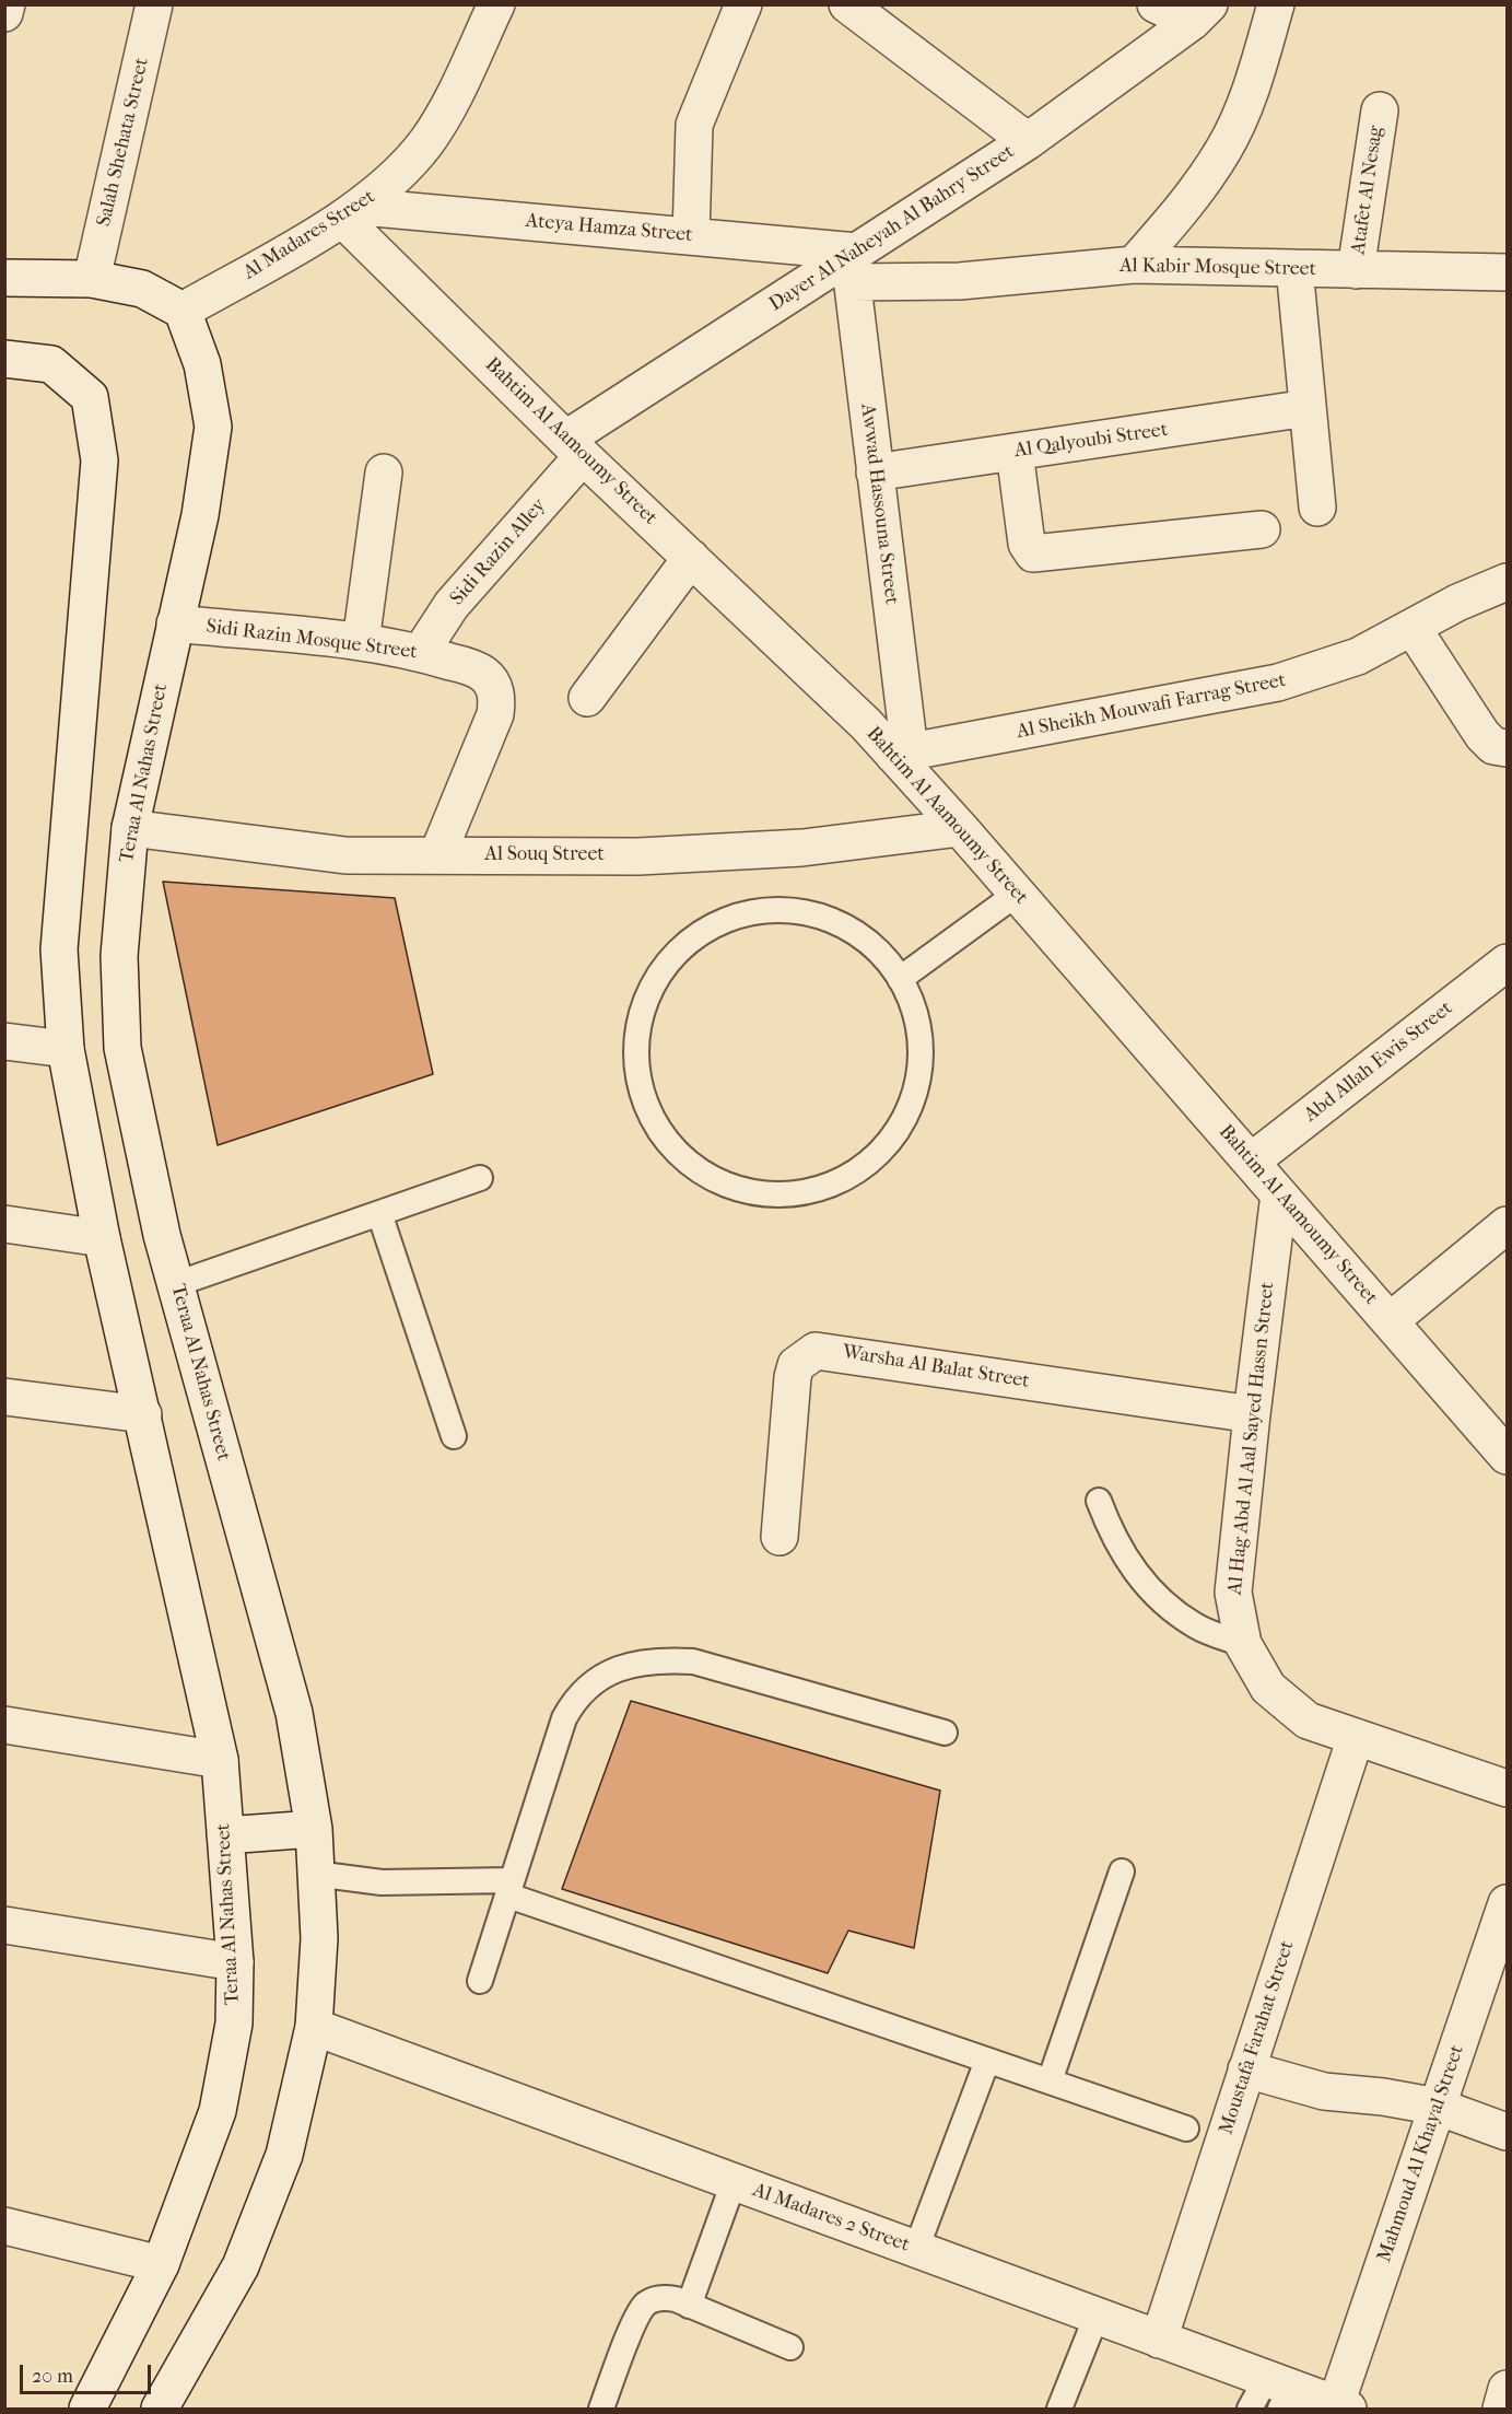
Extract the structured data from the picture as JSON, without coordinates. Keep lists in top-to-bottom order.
{
  "streets": {
    "street": [
      "Salah Shehata Street",
      "Atafet Al Nesag",
      "Ateya Hamza Street",
      "Dayer Al Naheyah Al Bahry Street",
      "Al Madares Street",
      "Al Kabir Mosque Street",
      "Al Qalyoubi Street",
      "Bahtim Al Aamoumy Street",
      "Awwad Hassouna Street",
      "Sidi Razin Alley",
      "Sidi Razin Mosque Street",
      "Al Sheikh Mouwafi Farrag Street",
      "Teraa Al Nahas Street",
      "Al Souq Street",
      "Abd Allah Ewis Street",
      "Warsha Al Balat Street",
      "Al Hag Abd Al Aal Sayed Hassn Street",
      "Moustafa Farahat Street",
      "Mahmoud Al Khayal Street",
      "Al Madares 2 Street"
    ]
  },
  "crossings": [
    ["Atafet Al Nesag", "Al Kabir Mosque Street"],
    ["Ateya Hamza Street", "Dayer Al Naheyah Al Bahry Street"],
    ["Ateya Hamza Street", "Al Madares Street"],
    ["Ateya Hamza Street", "Al Kabir Mosque Street"],
    ["Ateya Hamza Street", "Bahtim Al Aamoumy Street"],
    ["Ateya Hamza Street", "Awwad Hassouna Street"],
    ["Dayer Al Naheyah Al Bahry Street", "Al Kabir Mosque Street"],
    ["Dayer Al Naheyah Al Bahry Street", "Bahtim Al Aamoumy Street"],
    ["Dayer Al Naheyah Al Bahry Street", "Awwad Hassouna Street"],
    ["Dayer Al Naheyah Al Bahry Street", "Sidi Razin Alley"],
    ["Al Madares Street", "Bahtim Al Aamoumy Street"],
    ["Al Madares Street", "Teraa Al Nahas Street"],
    ["Al Kabir Mosque Street", "Awwad Hassouna Street"],
    ["Al Qalyoubi Street", "Awwad Hassouna Street"],
    ["Bahtim Al Aamoumy Street", "Awwad Hassouna Street"],
    ["Bahtim Al Aamoumy Street", "Sidi Razin Alley"],
    ["Bahtim Al Aamoumy Street", "Al Sheikh Mouwafi Farrag Street"],
    ["Bahtim Al Aamoumy Street", "Al Souq Street"],
    ["Bahtim Al Aamoumy Street", "Abd Allah Ewis Street"],
    ["Bahtim Al Aamoumy Street", "Al Hag Abd Al Aal Sayed Hassn Street"],
    ["Awwad Hassouna Street", "Al Sheikh Mouwafi Farrag Street"],
    ["Sidi Razin Alley", "Sidi Razin Mosque Street"],
    ["Sidi Razin Mosque Street", "Teraa Al Nahas Street"],
    ["Sidi Razin Mosque Street", "Al Souq Street"],
    ["Teraa Al Nahas Street", "Al Souq Street"],
    ["Teraa Al Nahas Street", "Al Madares 2 Street"],
    ["Warsha Al Balat Street", "Al Hag Abd Al Aal Sayed Hassn Street"],
    ["Al Hag Abd Al Aal Sayed Hassn Street", "Moustafa Farahat Street"],
    ["Moustafa Farahat Street", "Al Madares 2 Street"],
    ["Mahmoud Al Khayal Street", "Al Madares 2 Street"]
  ],
  "scale_bar": "20 m"
}
